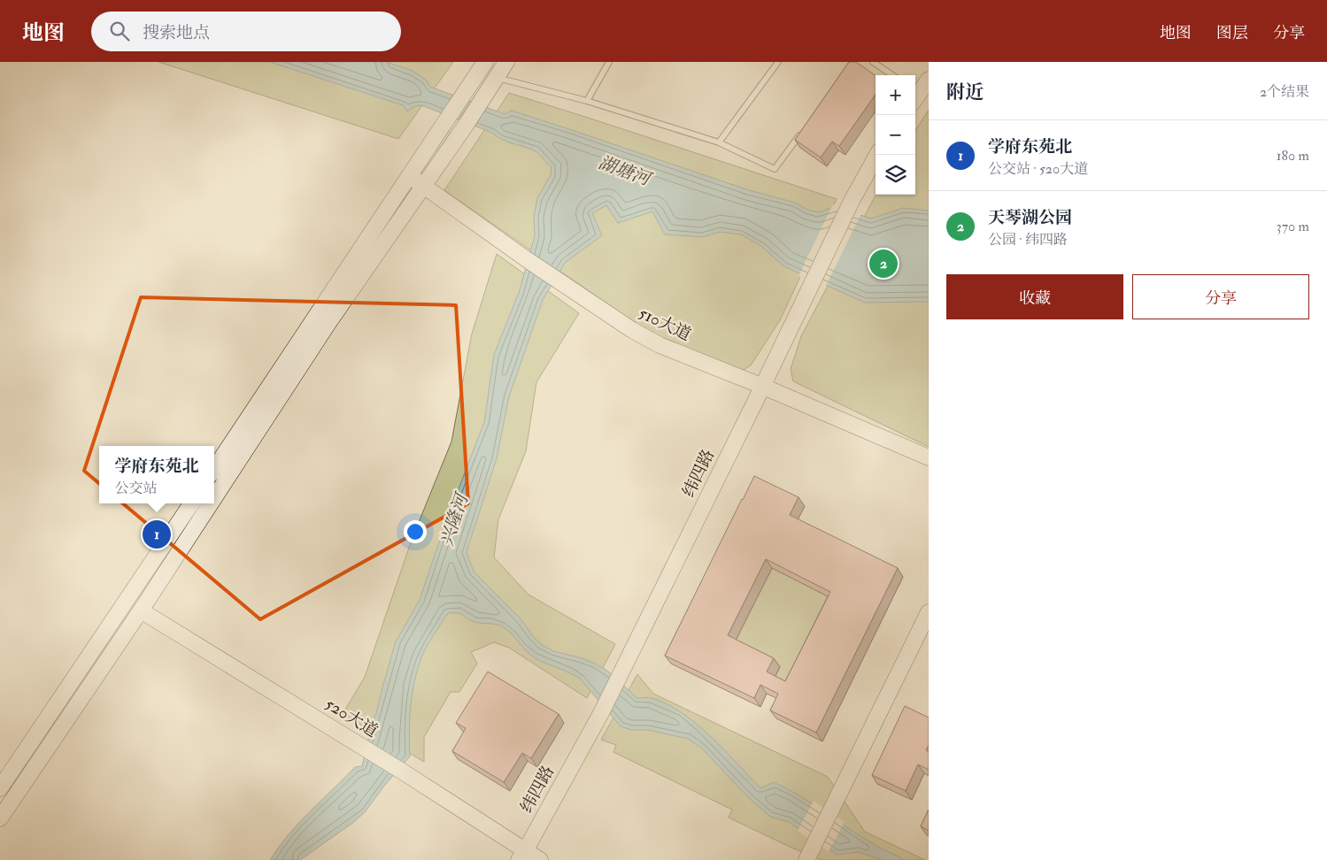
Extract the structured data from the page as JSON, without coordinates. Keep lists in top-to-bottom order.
{
  "streets": {
    "street": ["510大道", "纬四路", "520大道"]
  },
  "crossings": [
    ["510大道", "纬四路"],
    ["纬四路", "520大道"]
  ],
  "water": ["湖塘河", "兴隆河"],
  "page": {
    "header": "地图",
    "search": "搜索地点",
    "nav": ["地图", "图层", "分享"],
    "heading": ["附近", "2个结果"],
    "map_buttons": ["+", "−"],
    "list": [
      {
        "mark": "1",
        "name": "学府东苑北",
        "note": "公交站 · 520大道",
        "value": "180 m"
      },
      {
        "mark": "2",
        "name": "天琴湖公园",
        "note": "公园 · 纬四路",
        "value": "370 m"
      }
    ],
    "pins": ["2", "1"],
    "buttons": ["收藏", "分享"],
    "popup": ["学府东苑北", "公交站"]
  }
}
